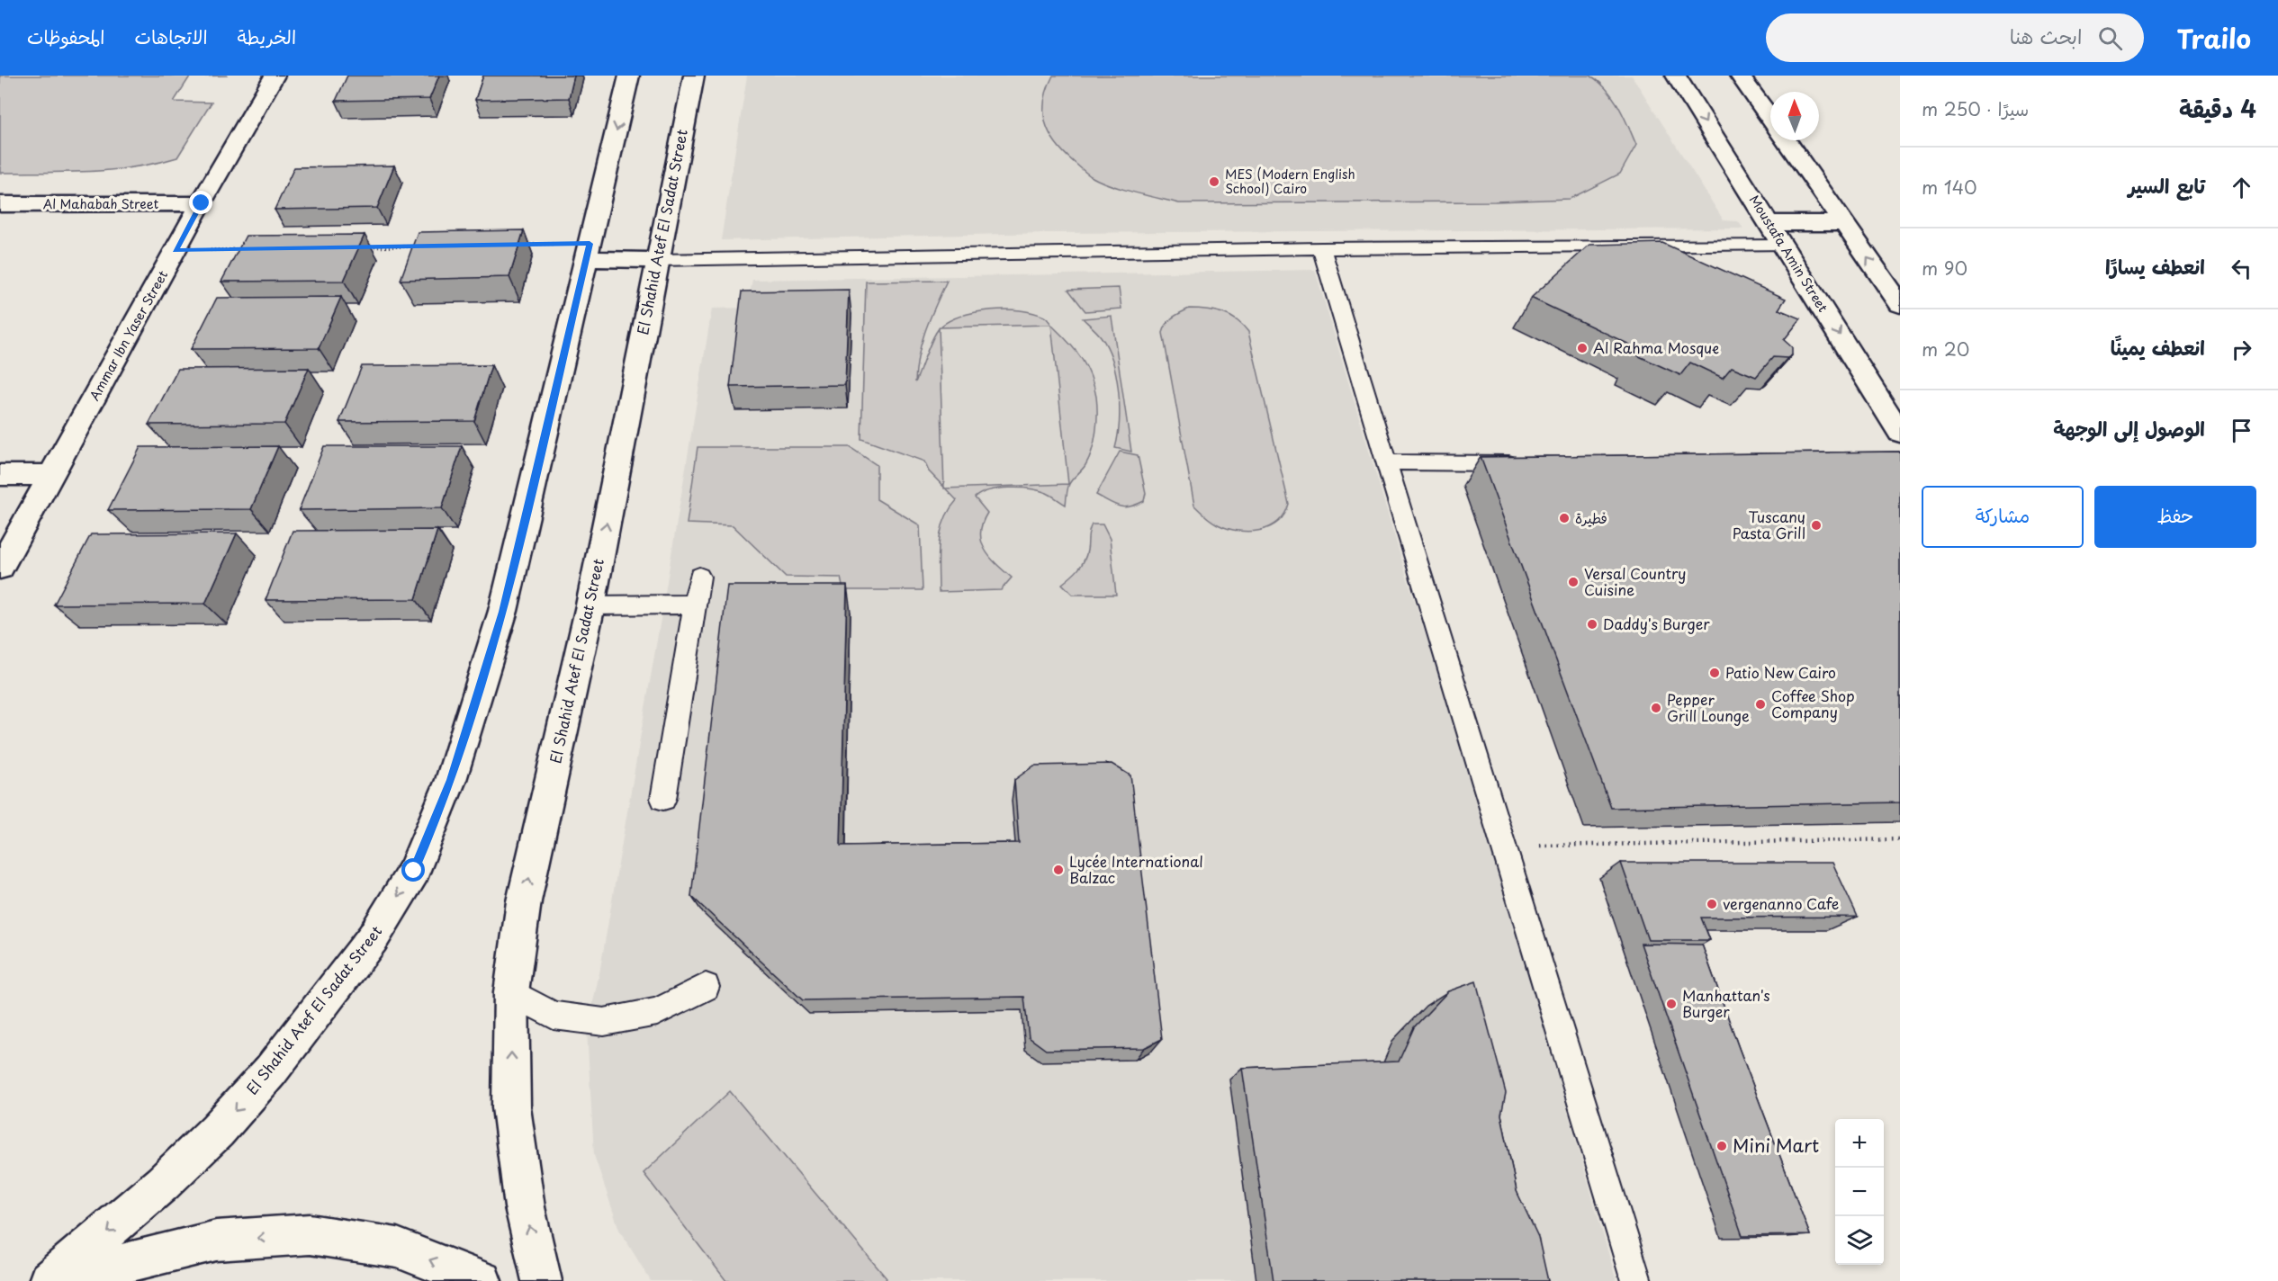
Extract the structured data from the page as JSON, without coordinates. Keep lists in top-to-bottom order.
{
  "streets": {
    "street": [
      "Al Mahabah Street",
      "El Shahid Atef El Sadat Street",
      "Moustafa Amin Street",
      "Ammar Ibn Yaser Street"
    ]
  },
  "crossings": [
    ["Al Mahabah Street", "Ammar Ibn Yaser Street"]
  ],
  "places": [
    "MES (Modern English School) Cairo",
    "Al Rahma Mosque",
    "فطيرة",
    "Tuscany Pasta Grill",
    "Versal Country Cuisine",
    "Daddy's Burger",
    "Patio New Cairo",
    "Coffee Shop Company",
    "Pepper Grill Lounge",
    "Lycée International Balzac",
    "vergenanno Cafe",
    "Manhattan's Burger",
    "Mini Mart"
  ],
  "north": "top",
  "page": {
    "header": "Trailo",
    "search": "ابحث هنا",
    "nav": ["الخريطة", "الاتجاهات", "المحفوظات"],
    "heading": ["4 دقيقة", "سيرًا · 250 m"],
    "list": [
      ["تابع السير", "140 m"],
      ["انعطف يسارًا", "90 m"],
      ["انعطف يمينًا", "20 m"],
      "الوصول إلى الوجهة"
    ],
    "buttons": ["حفظ", "مشاركة"],
    "map_buttons": ["+", "−"]
  }
}
